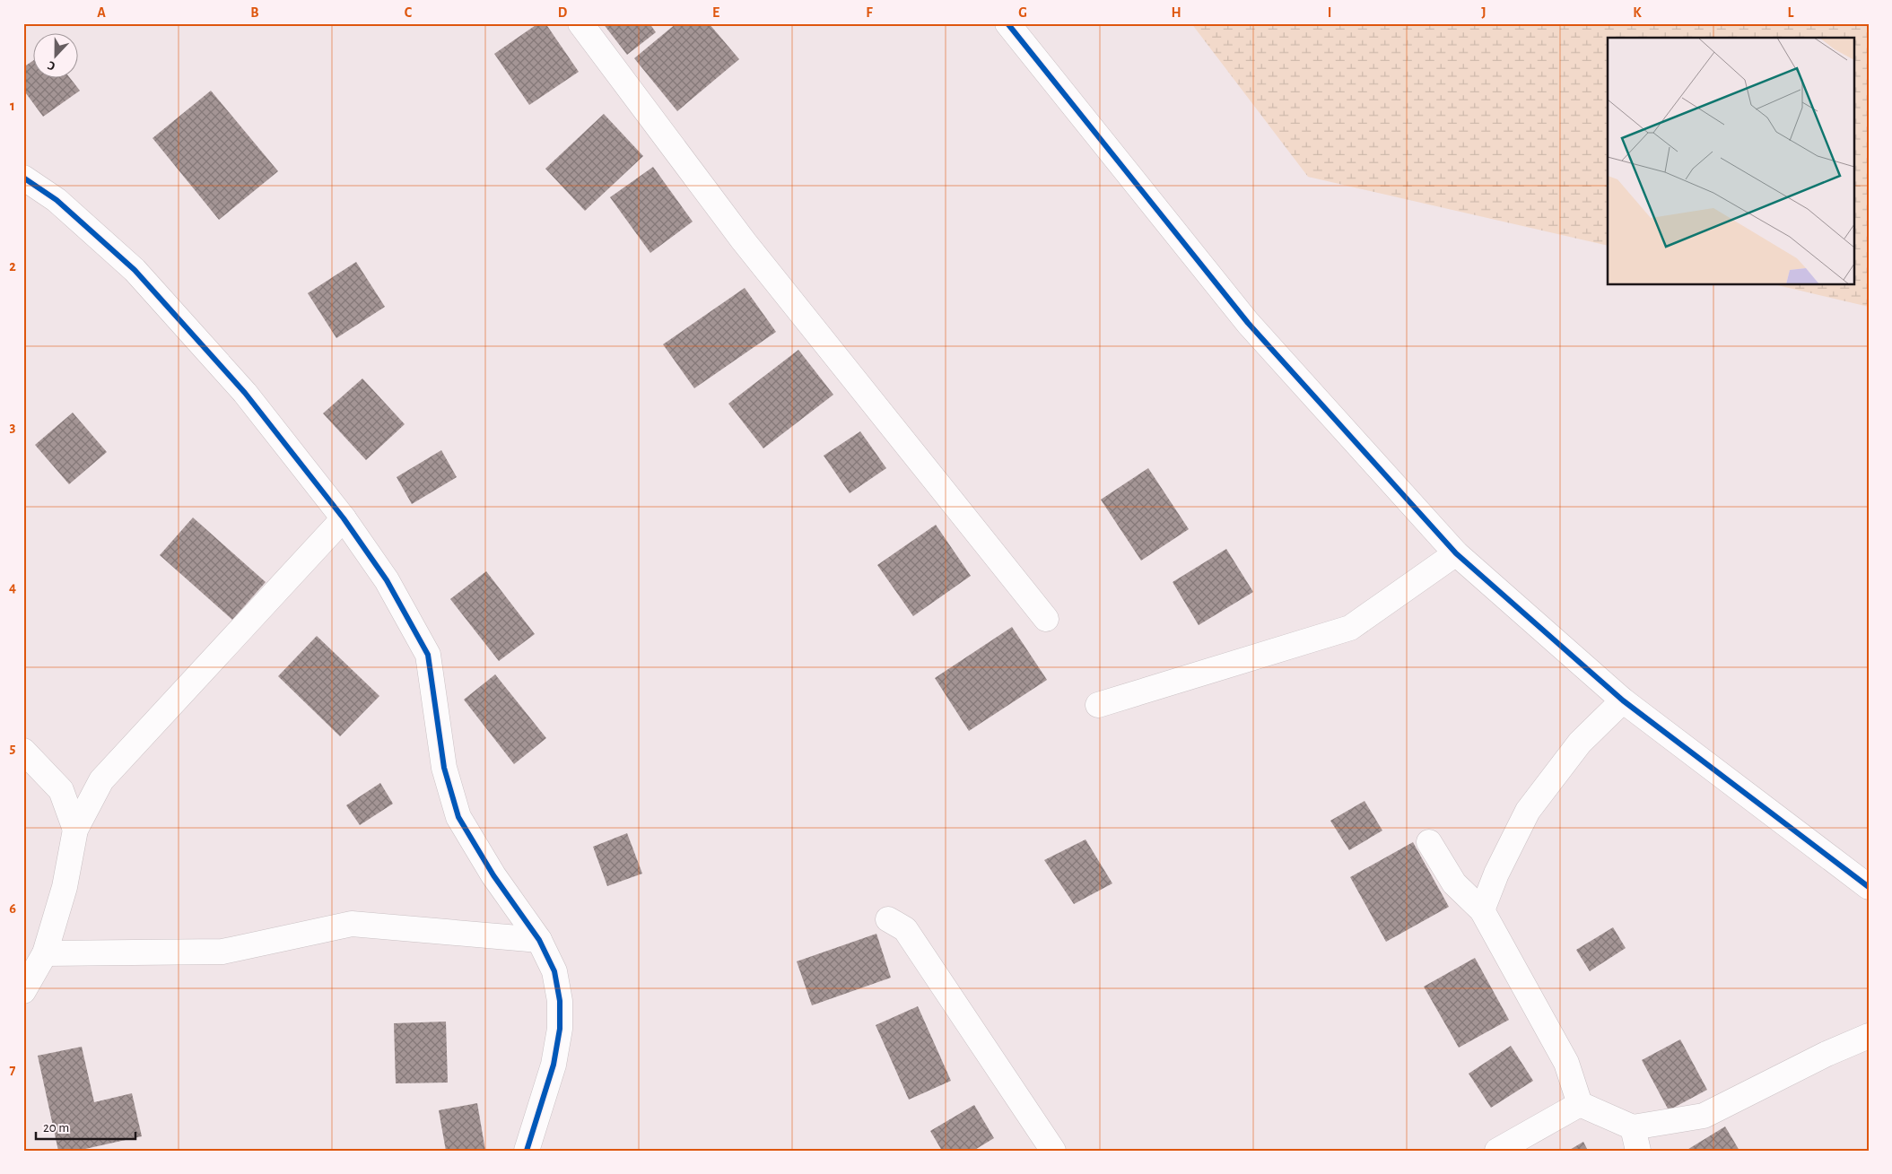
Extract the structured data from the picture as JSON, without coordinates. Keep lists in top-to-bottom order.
{
  "scale_bar": "20 m",
  "north": "bottom",
  "grid": {
    "columns": [
      "A",
      "B",
      "C",
      "D",
      "E",
      "F",
      "G",
      "H",
      "I",
      "J",
      "K",
      "L"
    ],
    "rows": [
      "1",
      "2",
      "3",
      "4",
      "5",
      "6",
      "7"
    ]
  }
}
